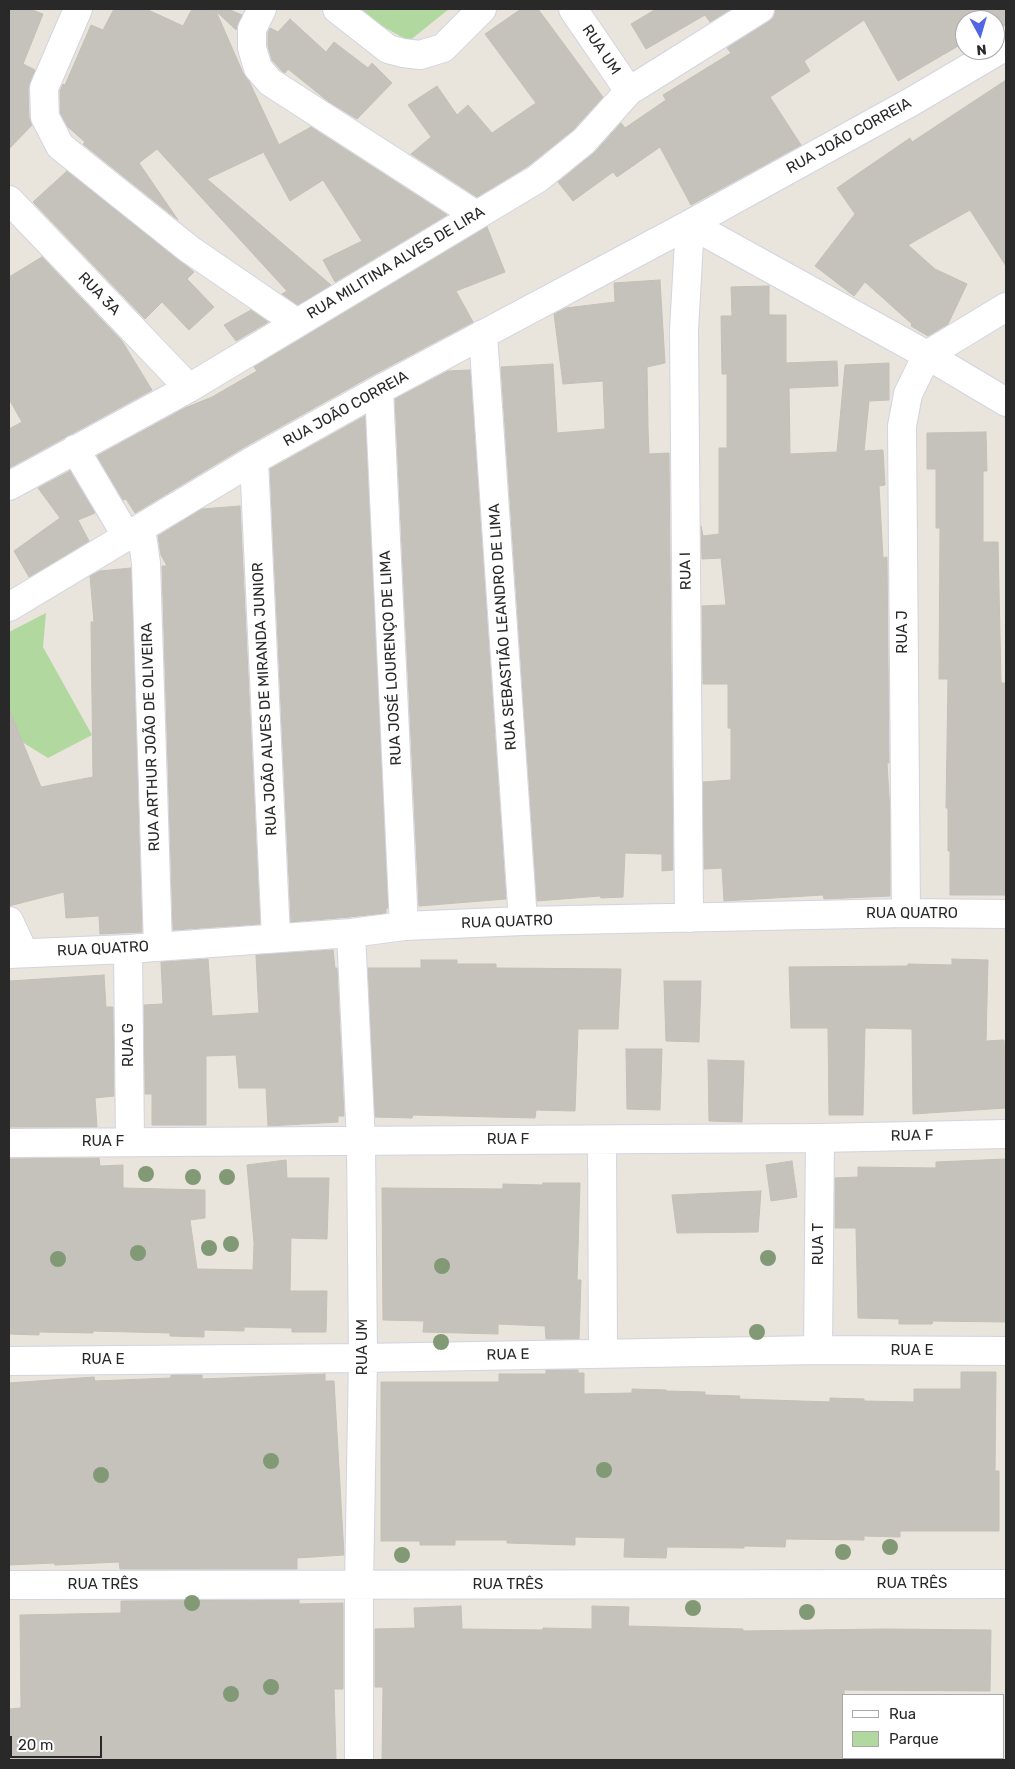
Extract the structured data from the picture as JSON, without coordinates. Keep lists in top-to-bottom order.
{
  "streets": {
    "street": [
      "RUA UM",
      "RUA JOÃO CORREIA",
      "RUA MILITINA ALVES DE LIRA",
      "RUA 3A",
      "RUA I",
      "RUA SEBASTIÃO LEANDRO DE LIMA",
      "RUA J",
      "RUA JOSÉ LOURENÇO DE LIMA",
      "RUA JOÃO ALVES DE MIRANDA JUNIOR",
      "RUA ARTHUR JOÃO DE OLIVEIRA",
      "RUA QUATRO",
      "RUA G",
      "RUA F",
      "RUA T",
      "RUA E",
      "RUA TRÊS"
    ]
  },
  "crossings": [
    ["RUA UM", "RUA MILITINA ALVES DE LIRA"],
    ["RUA UM", "RUA QUATRO"],
    ["RUA UM", "RUA F"],
    ["RUA UM", "RUA E"],
    ["RUA UM", "RUA TRÊS"],
    ["RUA JOÃO CORREIA", "RUA I"],
    ["RUA JOÃO CORREIA", "RUA SEBASTIÃO LEANDRO DE LIMA"],
    ["RUA JOÃO CORREIA", "RUA JOSÉ LOURENÇO DE LIMA"],
    ["RUA JOÃO CORREIA", "RUA JOÃO ALVES DE MIRANDA JUNIOR"],
    ["RUA JOÃO CORREIA", "RUA ARTHUR JOÃO DE OLIVEIRA"],
    ["RUA MILITINA ALVES DE LIRA", "RUA 3A"],
    ["RUA I", "RUA QUATRO"],
    ["RUA SEBASTIÃO LEANDRO DE LIMA", "RUA QUATRO"],
    ["RUA J", "RUA QUATRO"],
    ["RUA JOSÉ LOURENÇO DE LIMA", "RUA QUATRO"],
    ["RUA JOÃO ALVES DE MIRANDA JUNIOR", "RUA QUATRO"],
    ["RUA ARTHUR JOÃO DE OLIVEIRA", "RUA QUATRO"],
    ["RUA QUATRO", "RUA G"],
    ["RUA G", "RUA F"],
    ["RUA F", "RUA T"],
    ["RUA T", "RUA E"]
  ],
  "legend": ["Rua", "Parque"],
  "scale_bar": "20 m",
  "north": "bottom"
}
